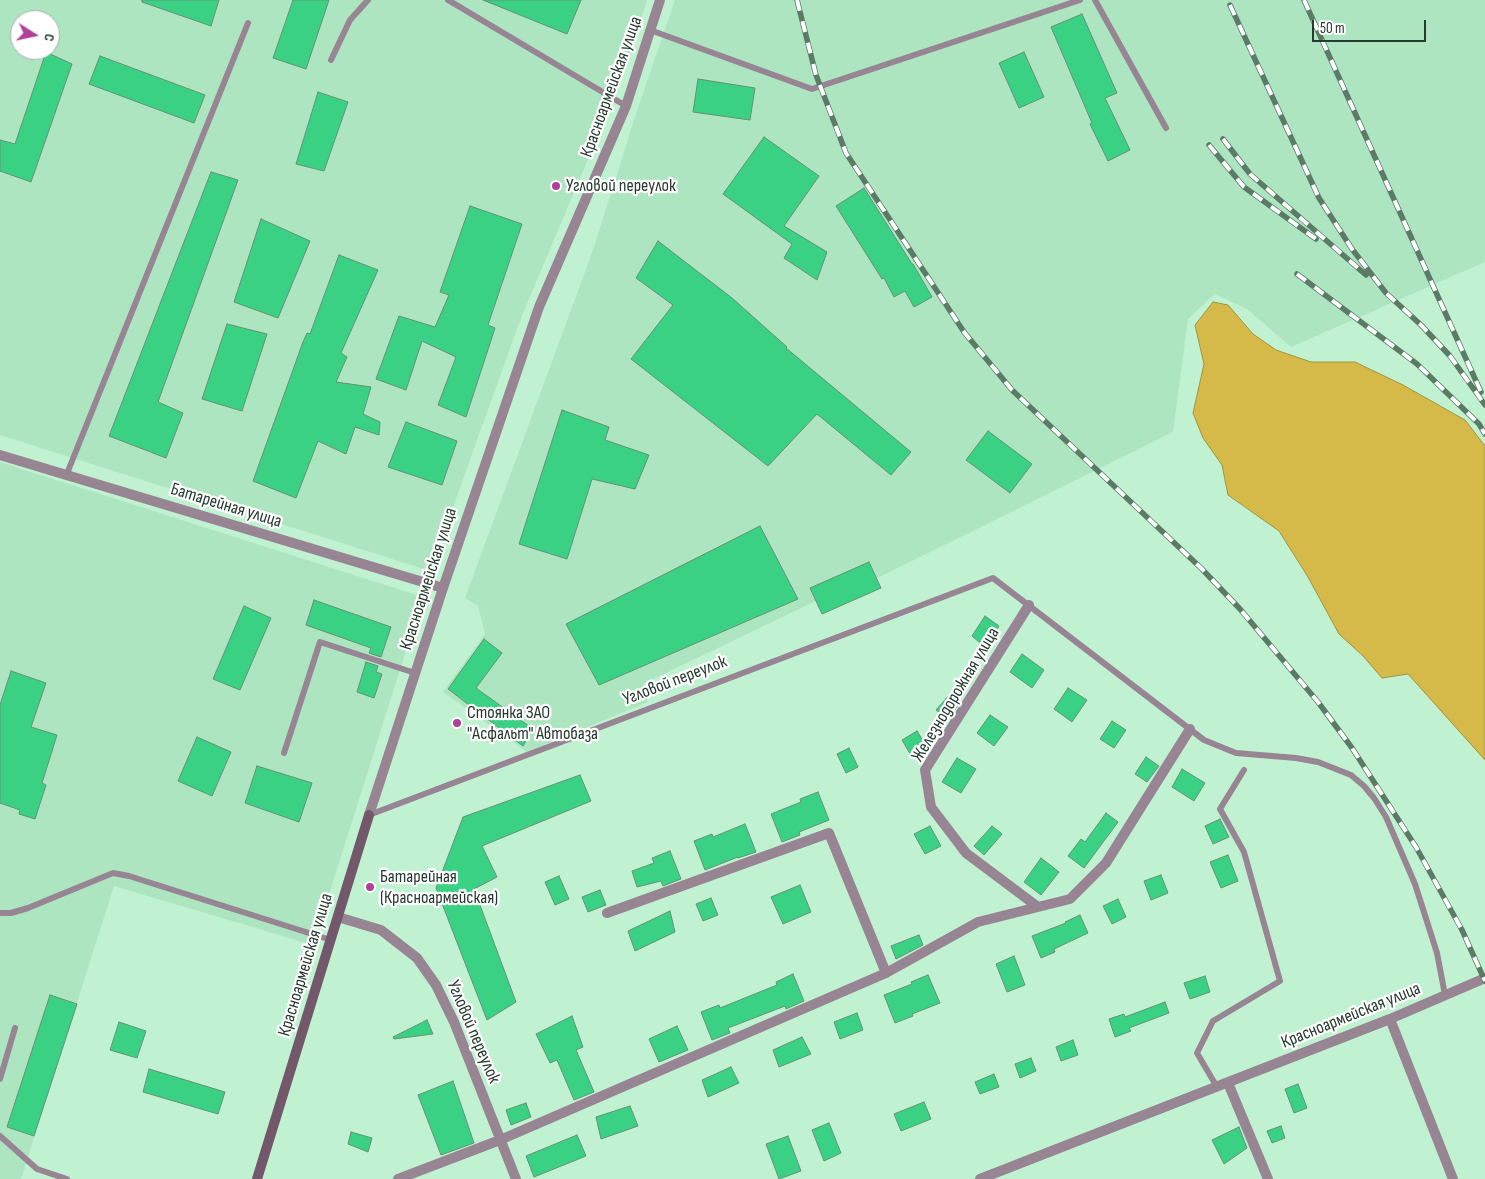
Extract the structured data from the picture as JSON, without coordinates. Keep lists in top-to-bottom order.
{
  "streets": {
    "street": [
      "Красноармейская улица",
      "Батарейная улица",
      "Угловой переулок",
      "Железнодорожная улица"
    ]
  },
  "crossings": [
    ["Красноармейская улица", "Батарейная улица"],
    ["Красноармейская улица", "Угловой переулок"],
    ["Угловой переулок", "Железнодорожная улица"]
  ],
  "places": ["Угловой переулок", "Стоянка ЗАО \"Асфальт\" Автобаза", "Батарейная (Красноармейская)"],
  "scale_bar": "50 m",
  "north": "right"
}
